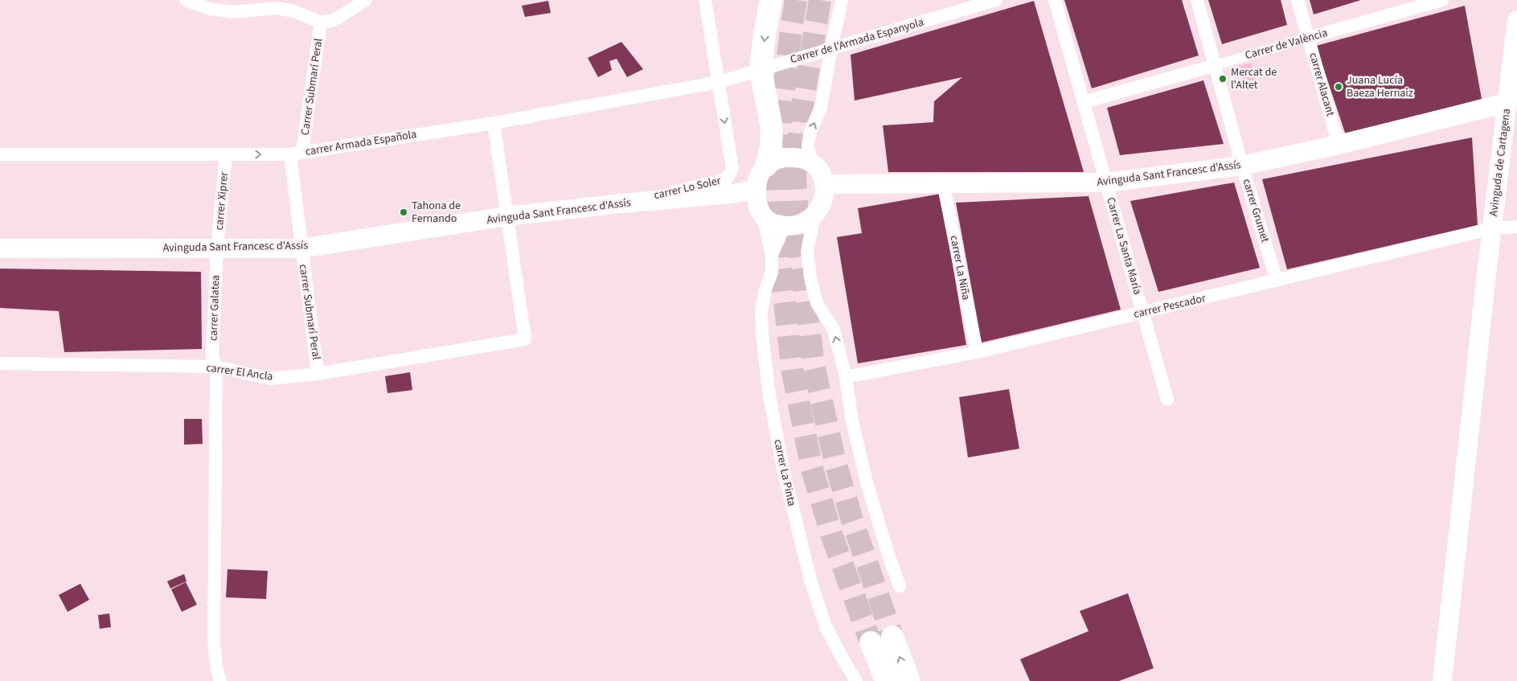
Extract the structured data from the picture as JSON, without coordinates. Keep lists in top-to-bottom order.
{
  "streets": {
    "main road": ["Avinguda de Cartagena", "Avinguda Sant Francesc d’Assís", "Avinguda Sant Francesc d'Assís"],
    "street": [
      "Carrer de l'Armada Espanyola",
      "Carrer de València",
      "carrer Alacant",
      "Carrer Submarí Peral",
      "carrer Armada Española",
      "carrer Lo Soler",
      "carrer Xiprer",
      "carrer Grumet",
      "Carrer La Santa María",
      "carrer La Niña",
      "carrer Pescador",
      "carrer Galatea",
      "carrer Submarí Peral",
      "carrer El Ancla",
      "carrer La Pinta"
    ]
  },
  "crossings": [
    ["Carrer de l'Armada Espanyola", "carrer Armada Española"],
    ["Carrer de l'Armada Espanyola", "carrer Lo Soler"],
    ["Carrer de València", "carrer Alacant"],
    ["Carrer de València", "carrer Grumet"],
    ["Carrer de València", "Carrer La Santa María"],
    ["carrer Alacant", "Avinguda Sant Francesc d’Assís"],
    ["Carrer Submarí Peral", "carrer Armada Española"],
    ["Carrer Submarí Peral", "carrer Submarí Peral"],
    ["carrer Armada Española", "carrer Lo Soler"],
    ["carrer Armada Española", "carrer Xiprer"],
    ["carrer Armada Española", "carrer Submarí Peral"],
    ["Avinguda de Cartagena", "Avinguda Sant Francesc d’Assís"],
    ["Avinguda de Cartagena", "carrer Pescador"],
    ["Avinguda Sant Francesc d’Assís", "carrer Grumet"],
    ["Avinguda Sant Francesc d’Assís", "Avinguda Sant Francesc d'Assís"],
    ["Avinguda Sant Francesc d’Assís", "Carrer La Santa María"],
    ["Avinguda Sant Francesc d’Assís", "carrer La Niña"],
    ["Avinguda Sant Francesc d’Assís", "carrer La Pinta"],
    ["carrer Lo Soler", "Avinguda Sant Francesc d'Assís"],
    ["carrer Xiprer", "Avinguda Sant Francesc d'Assís"],
    ["carrer Xiprer", "carrer Galatea"],
    ["carrer Grumet", "carrer Pescador"],
    ["Avinguda Sant Francesc d'Assís", "carrer Galatea"],
    ["Avinguda Sant Francesc d'Assís", "carrer Submarí Peral"],
    ["Avinguda Sant Francesc d'Assís", "carrer El Ancla"],
    ["Avinguda Sant Francesc d'Assís", "carrer La Pinta"],
    ["Carrer La Santa María", "carrer Pescador"],
    ["carrer La Niña", "carrer Pescador"],
    ["carrer Galatea", "carrer El Ancla"],
    ["carrer Submarí Peral", "carrer El Ancla"]
  ],
  "places": ["Mercat de l'Altet", "Juana Lucía Baeza Hernaiz", "Tahona de Fernando"]
}
